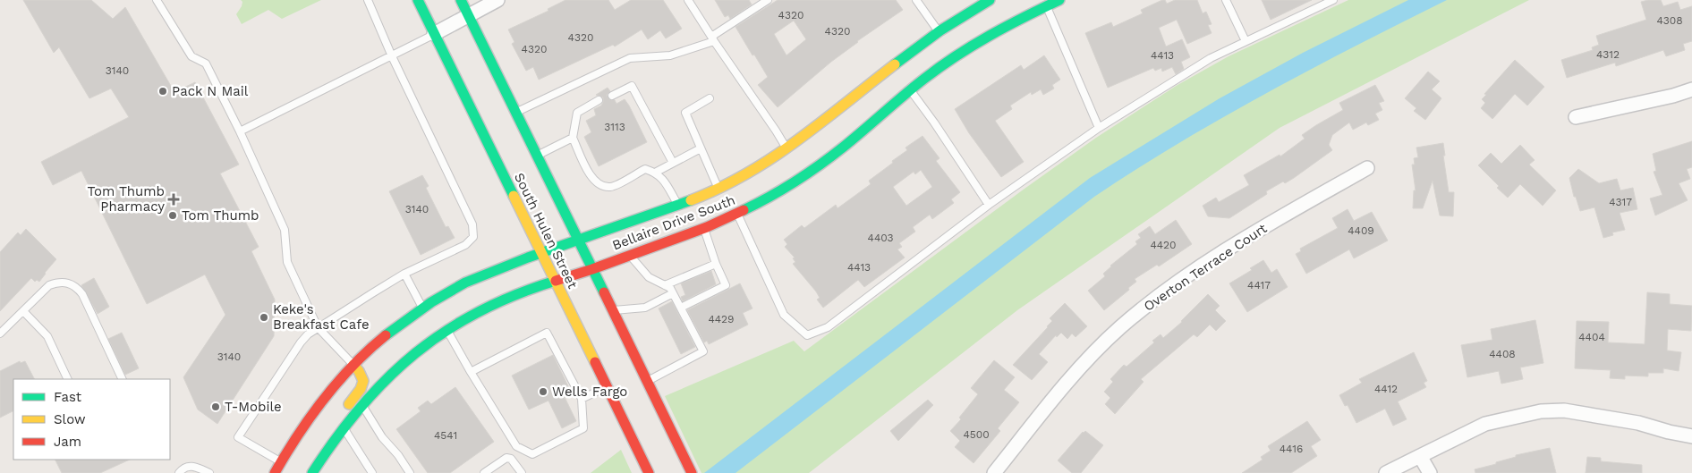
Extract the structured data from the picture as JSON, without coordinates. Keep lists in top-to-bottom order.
{
  "streets": {
    "main road": ["Bellaire Drive South", "South Hulen Street"],
    "street": ["Overton Terrace Court"]
  },
  "crossings": [
    ["Bellaire Drive South", "South Hulen Street"]
  ],
  "places": {
    "other": [
      "Pack N Mail",
      "Tom Thumb",
      "Keke's Breakfast Cafe",
      "Wells Fargo",
      "T-Mobile"
    ],
    "health": ["Tom Thumb Pharmacy"]
  },
  "house_numbers": [
    "4320",
    "4308",
    "4320",
    "4320",
    "4320",
    "4312",
    "4413",
    "3140",
    "3113",
    "4317",
    "3140",
    "4409",
    "4403",
    "4420",
    "4413",
    "4417",
    "4429",
    "4404",
    "4408",
    "3140",
    "4412",
    "4500",
    "4541",
    "4416"
  ],
  "legend": ["Fast", "Slow", "Jam"]
}
